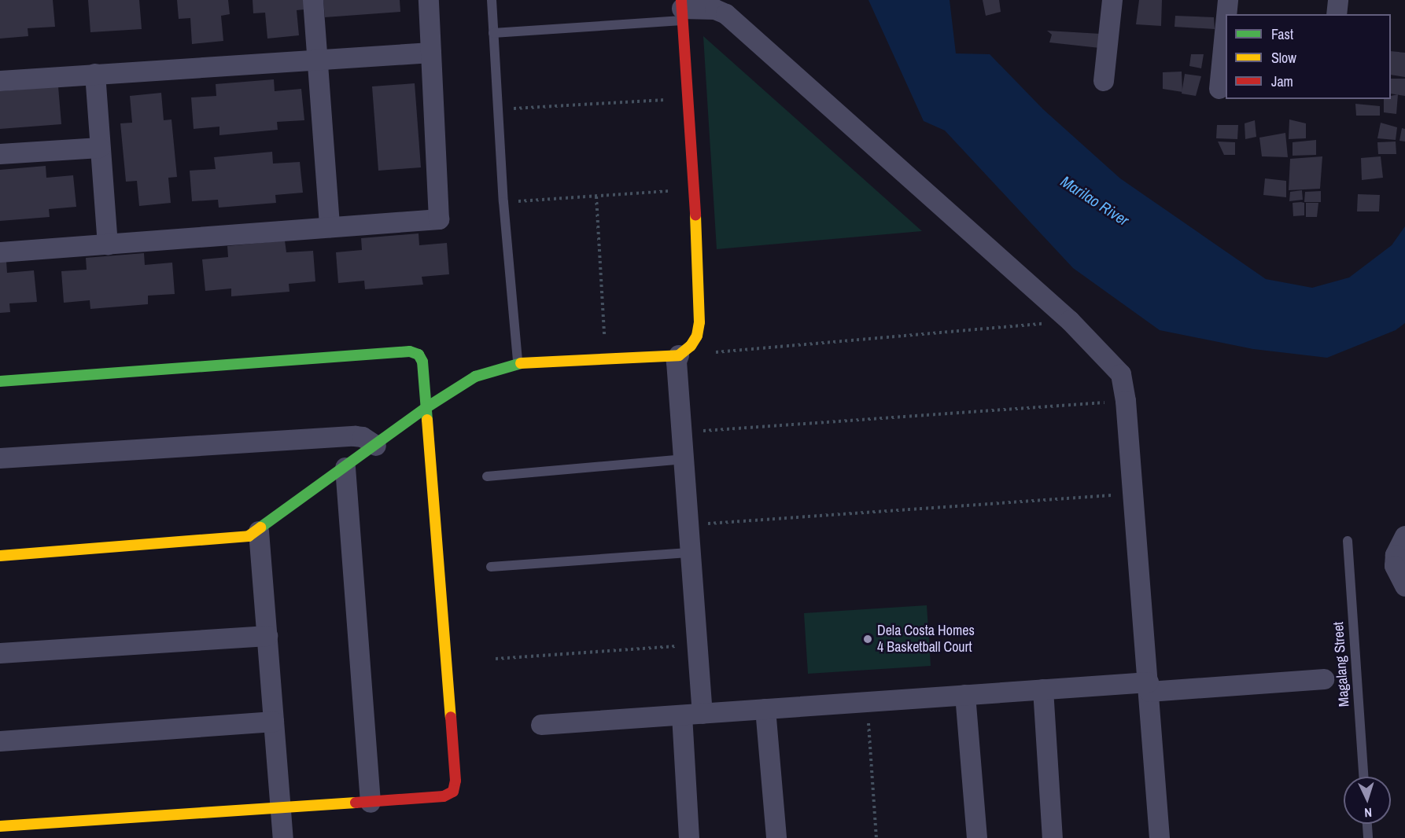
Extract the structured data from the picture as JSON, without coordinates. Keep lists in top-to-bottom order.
{
  "streets": {
    "lane": ["Magalang Street"]
  },
  "water": ["Marilao River"],
  "places": ["Dela Costa Homes 4 Basketball Court"],
  "legend": ["Fast", "Slow", "Jam"],
  "north": "bottom"
}
